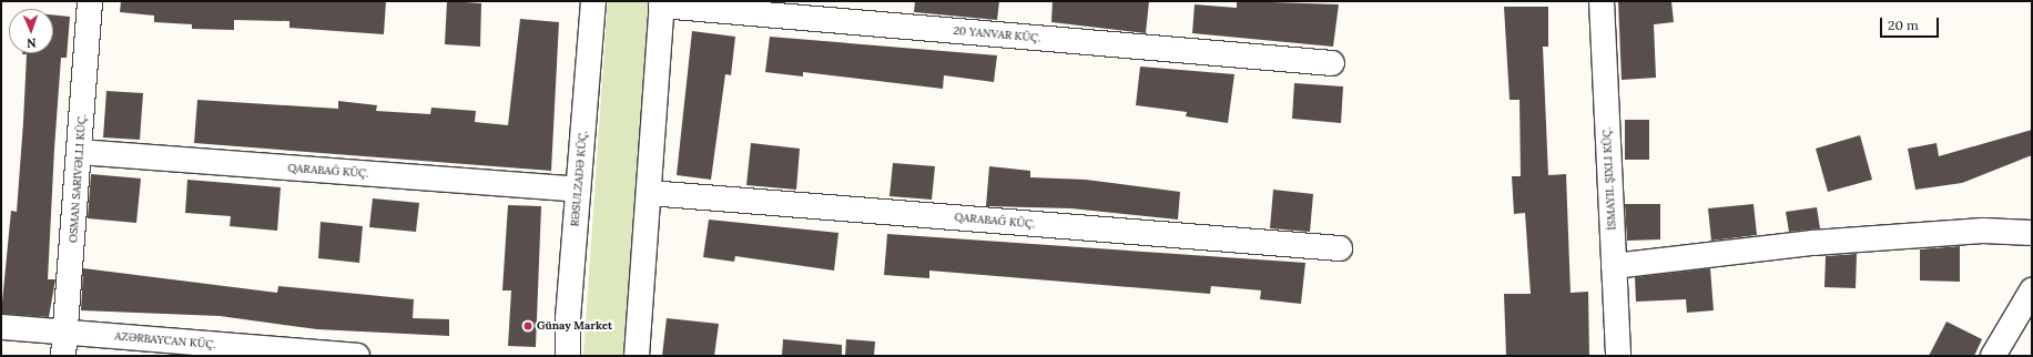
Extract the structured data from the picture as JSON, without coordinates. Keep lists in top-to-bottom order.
{
  "streets": {
    "street": [
      "20 YANVAR KÜÇ.",
      "QARABAĞ KÜÇ.",
      "RƏSULZADƏ KÜÇ.",
      "AZƏRBAYCAN KÜÇ."
    ]
  },
  "crossings": [
    ["QARABAĞ KÜÇ.", "RƏSULZADƏ KÜÇ."]
  ],
  "places": ["Günay Market"],
  "scale_bar": "20 m",
  "north": "bottom"
}
